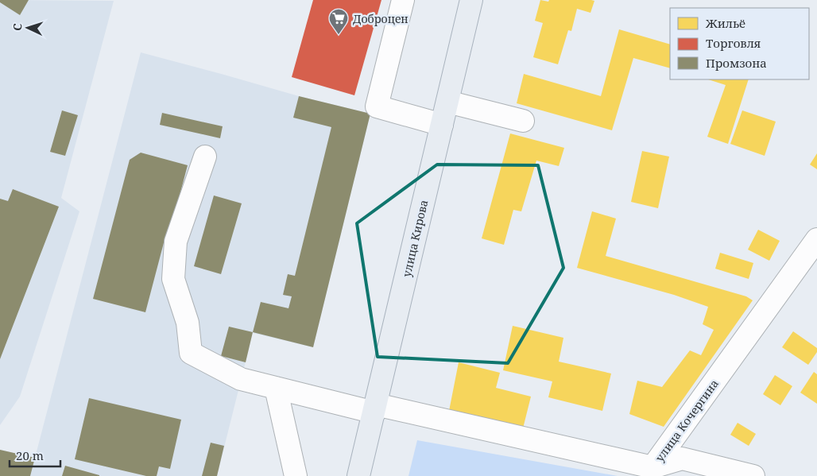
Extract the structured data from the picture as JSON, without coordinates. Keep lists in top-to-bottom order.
{
  "streets": {
    "main road": ["улица Кирова"],
    "street": ["улица Кочергина"]
  },
  "crossings": [
    ["улица Кирова", "улица Кочергина"]
  ],
  "places": {
    "supermarket": ["Доброцен"]
  },
  "legend": ["Жильё", "Торговля", "Промзона"],
  "scale_bar": "20 m",
  "north": "left"
}
